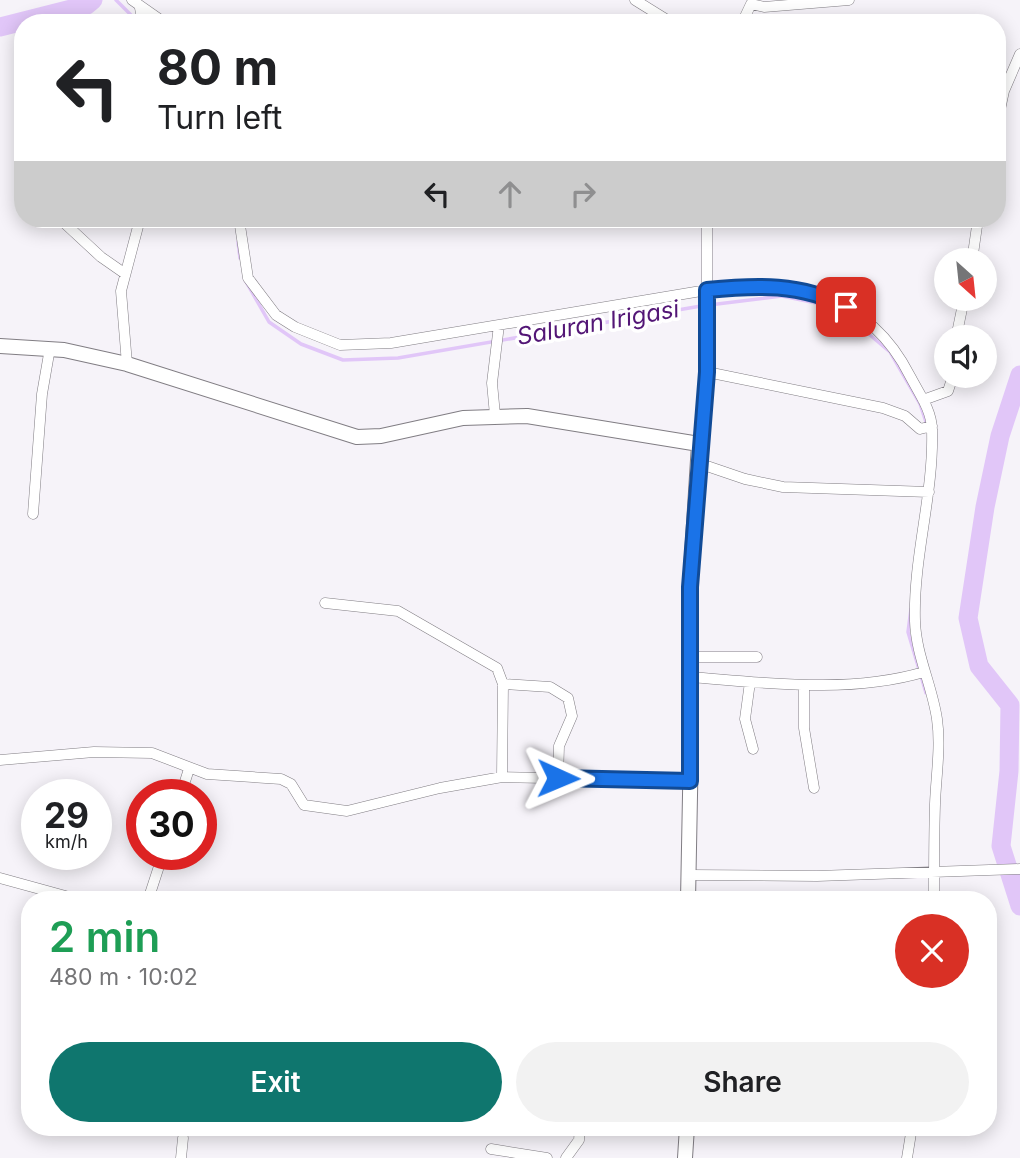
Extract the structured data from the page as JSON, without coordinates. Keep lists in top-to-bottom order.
{
  "water": ["Saluran Irigasi"],
  "north": "bottom right",
  "page": {
    "turn": ["80 m", "Turn left"],
    "speed": "29 km/h",
    "limit": "30",
    "heading": ["2 min", "480 m · 10:02"],
    "buttons": ["Exit", "Share"]
  }
}
